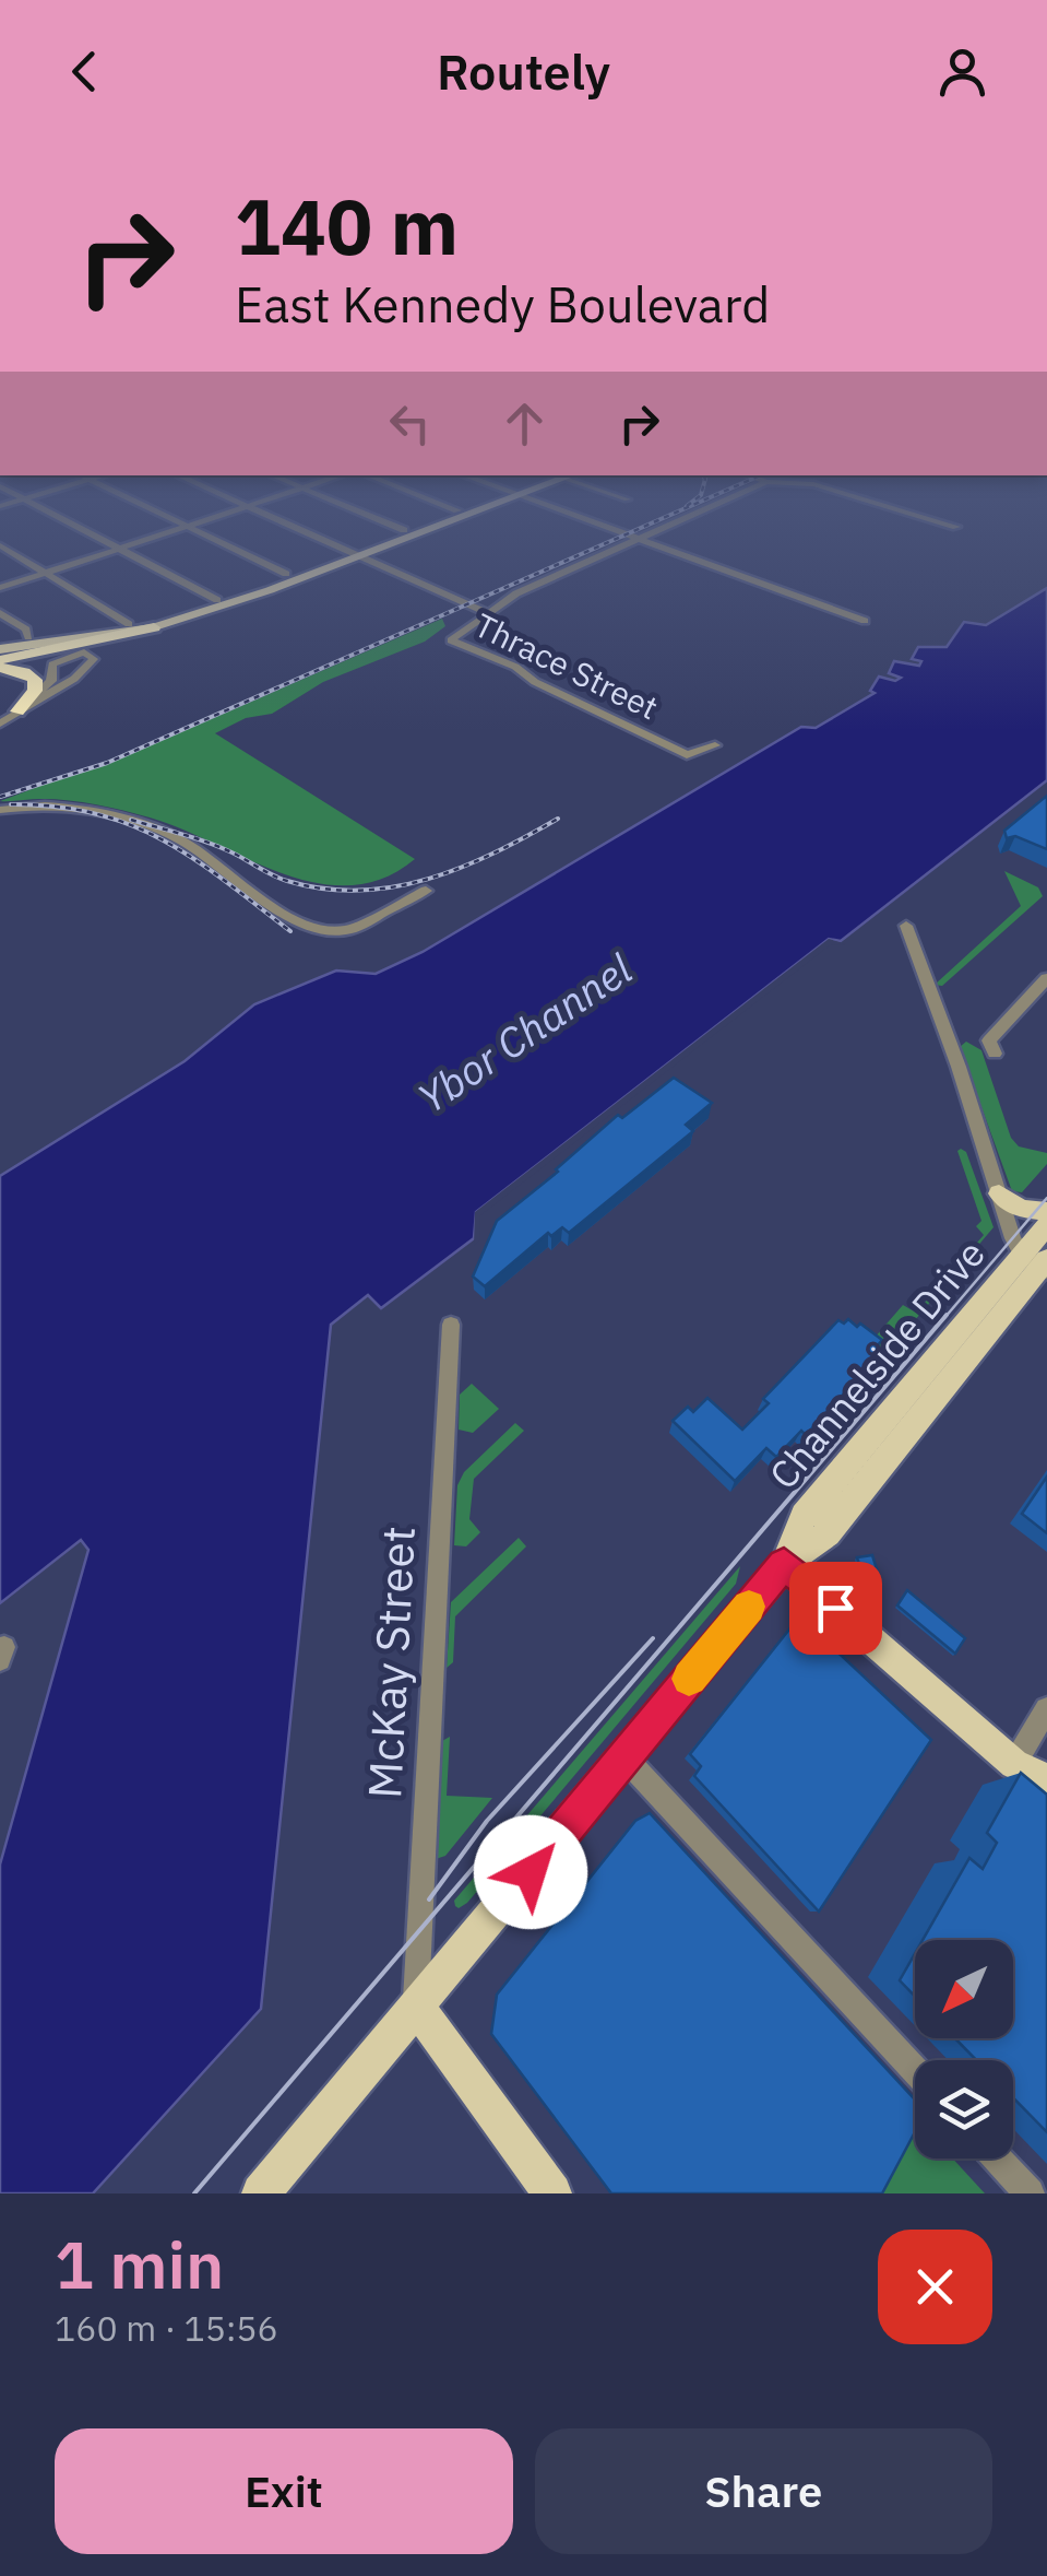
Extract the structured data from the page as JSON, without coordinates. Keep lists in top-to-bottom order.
{
  "streets": {
    "main road": ["Channelside Drive"],
    "street": ["Thrace Street", "McKay Street"]
  },
  "crossings": [
    ["Channelside Drive", "McKay Street"]
  ],
  "water": ["Ybor Channel"],
  "north": "bottom left",
  "page": {
    "header": "Routely",
    "turn": ["140 m", "East Kennedy Boulevard"],
    "heading": ["1 min", "160 m · 15:56"],
    "buttons": ["Exit", "Share"]
  }
}
